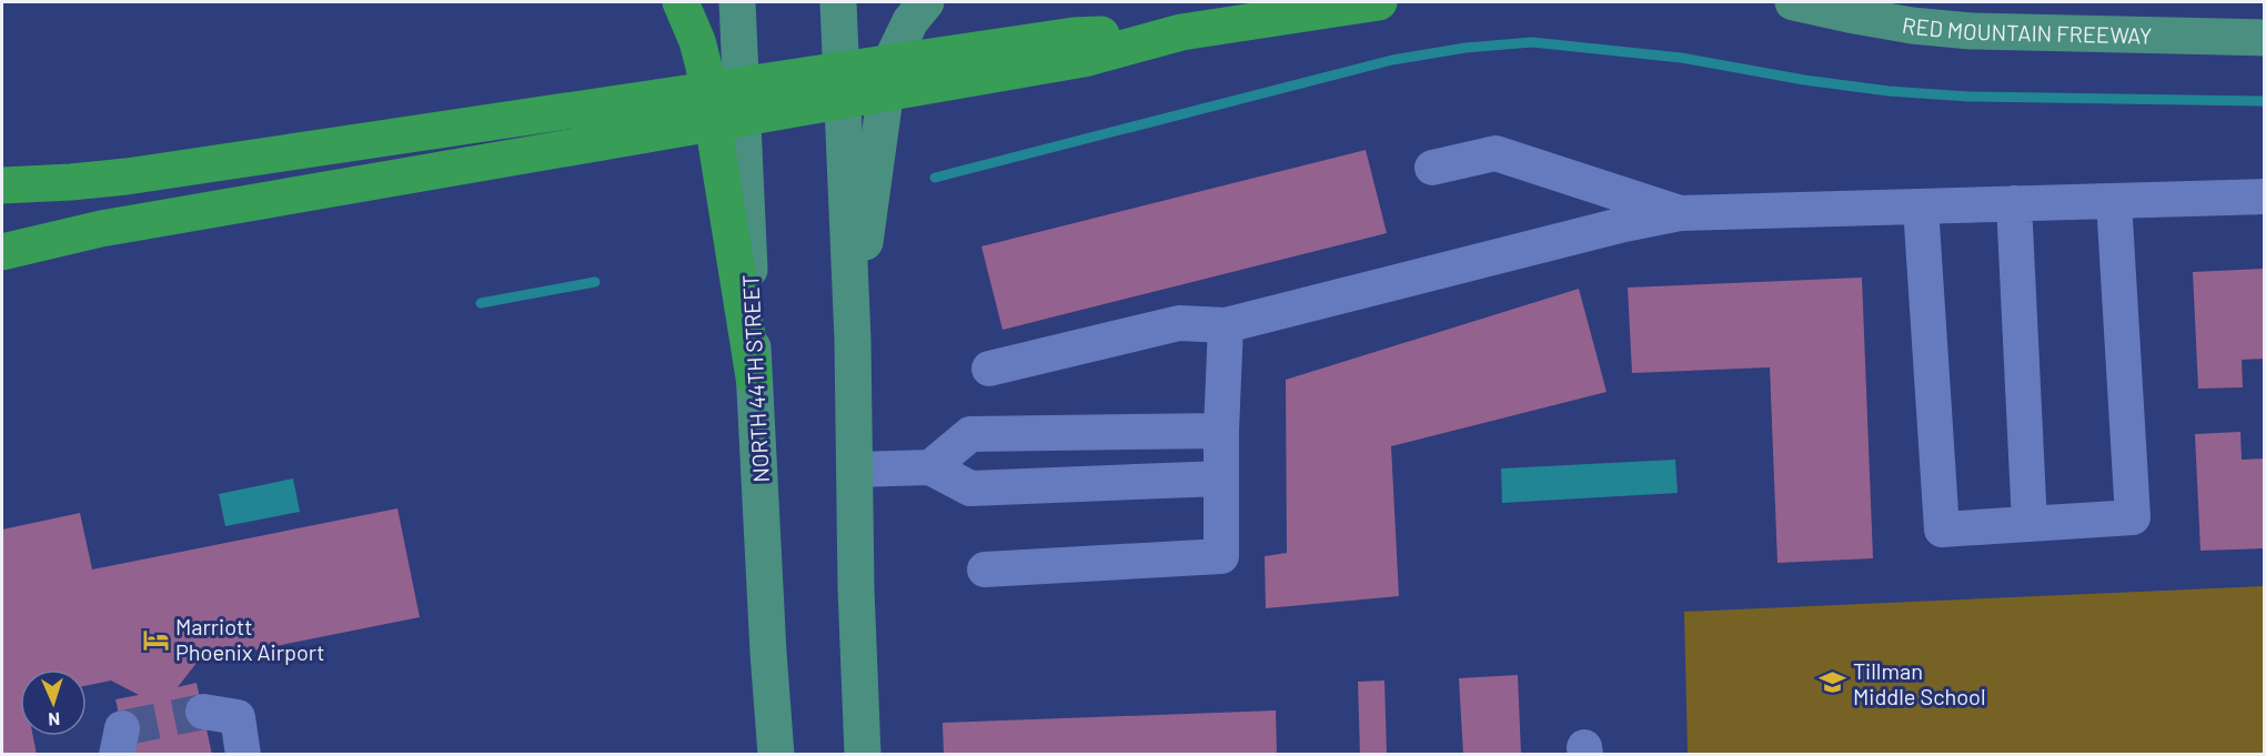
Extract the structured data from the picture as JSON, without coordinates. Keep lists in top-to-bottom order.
{
  "streets": {
    "main road": ["RED MOUNTAIN FREEWAY", "NORTH 44TH STREET"]
  },
  "places": {
    "hotel": ["Marriott Phoenix Airport"],
    "school or university": ["Tillman Middle School"]
  },
  "north": "bottom"
}
